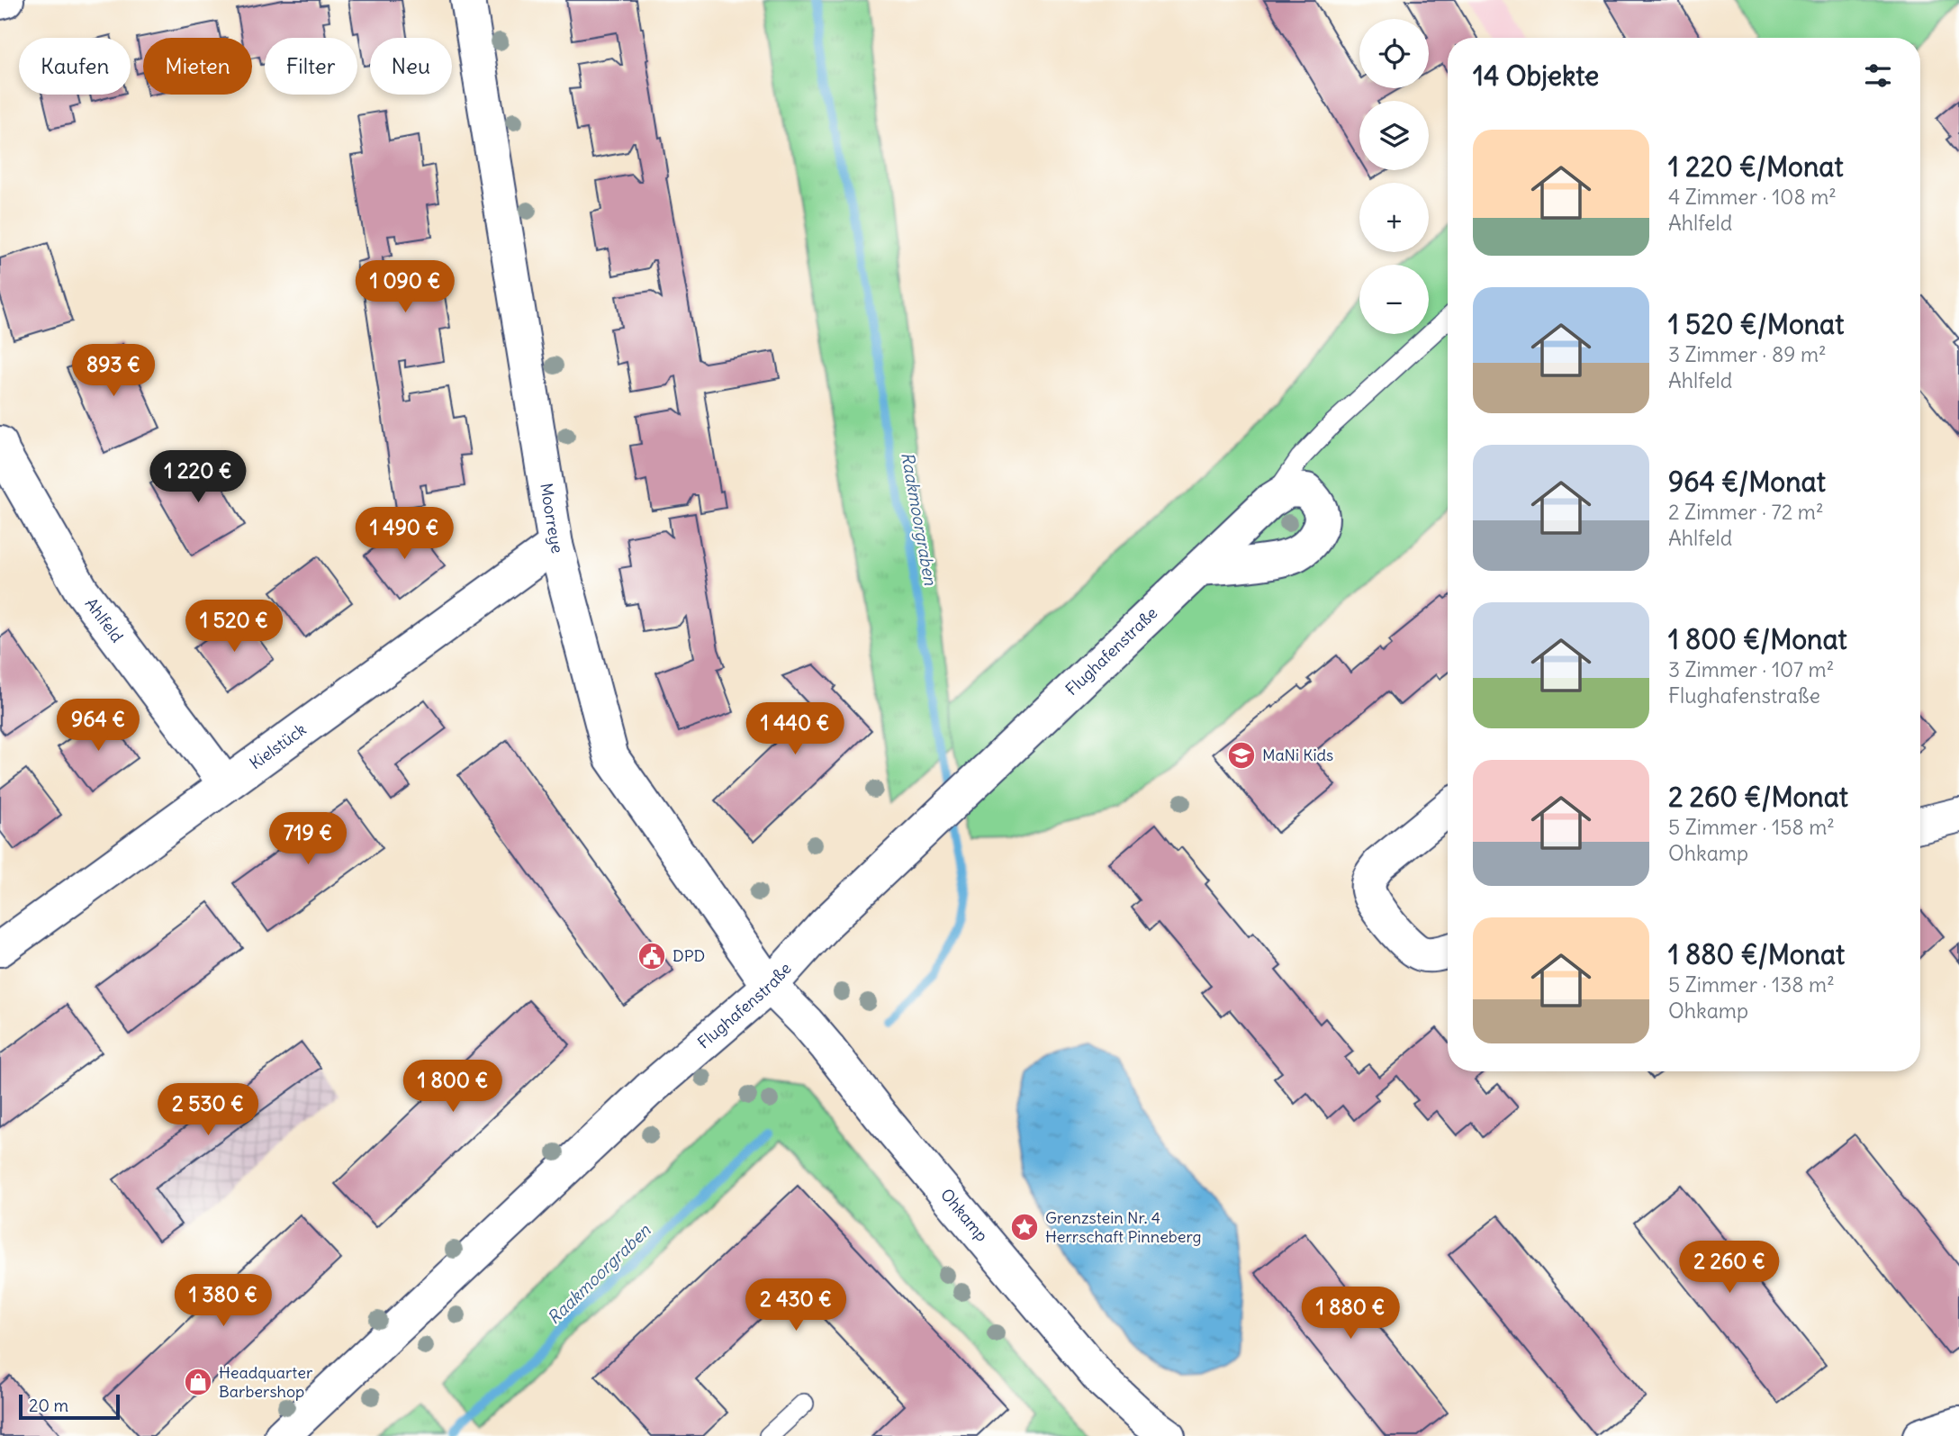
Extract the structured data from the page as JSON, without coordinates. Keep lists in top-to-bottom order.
{
  "streets": {
    "street": [
      "Moorreye",
      "Ahlfeld",
      "Flughafenstraße",
      "Kielstück",
      "Ohkamp"
    ]
  },
  "crossings": [
    ["Moorreye", "Flughafenstraße"],
    ["Moorreye", "Kielstück"],
    ["Moorreye", "Ohkamp"],
    ["Ahlfeld", "Kielstück"],
    ["Flughafenstraße", "Ohkamp"]
  ],
  "water": ["Raakmoorgraben"],
  "places": {
    "school or university": ["MaNi Kids"],
    "public building": ["DPD"],
    "place": ["Grenzstein Nr. 4 Herrschaft Pinneberg"],
    "shop": ["Headquarter Barbershop"]
  },
  "scale_bar": "20 m",
  "page": {
    "map_buttons": ["+", "−"],
    "chip": [
      "Kaufen",
      "Mieten",
      "Filter",
      "Neu"
    ],
    "heading": "14 Objekte",
    "list": [
      {
        "name": "1 220 €/Monat",
        "note": "4 Zimmer · 108 m² · Ahlfeld"
      },
      {
        "name": "1 520 €/Monat",
        "note": "3 Zimmer · 89 m² · Ahlfeld"
      },
      {
        "name": "964 €/Monat",
        "note": "2 Zimmer · 72 m² · Ahlfeld"
      },
      {
        "name": "1 800 €/Monat",
        "note": "3 Zimmer · 107 m² · Flughafenstraße"
      },
      {
        "name": "2 260 €/Monat",
        "note": "5 Zimmer · 158 m² · Ohkamp"
      },
      {
        "name": "1 880 €/Monat",
        "note": "5 Zimmer · 138 m² · Ohkamp"
      }
    ],
    "price": [
      "1 090 €",
      "893 €",
      "1 220 €",
      "1 490 €",
      "1 520 €",
      "964 €",
      "1 440 €",
      "719 €",
      "1 800 €",
      "2 530 €",
      "2 260 €",
      "1 380 €",
      "2 430 €",
      "1 880 €"
    ],
    "scale": "20 m"
  }
}
